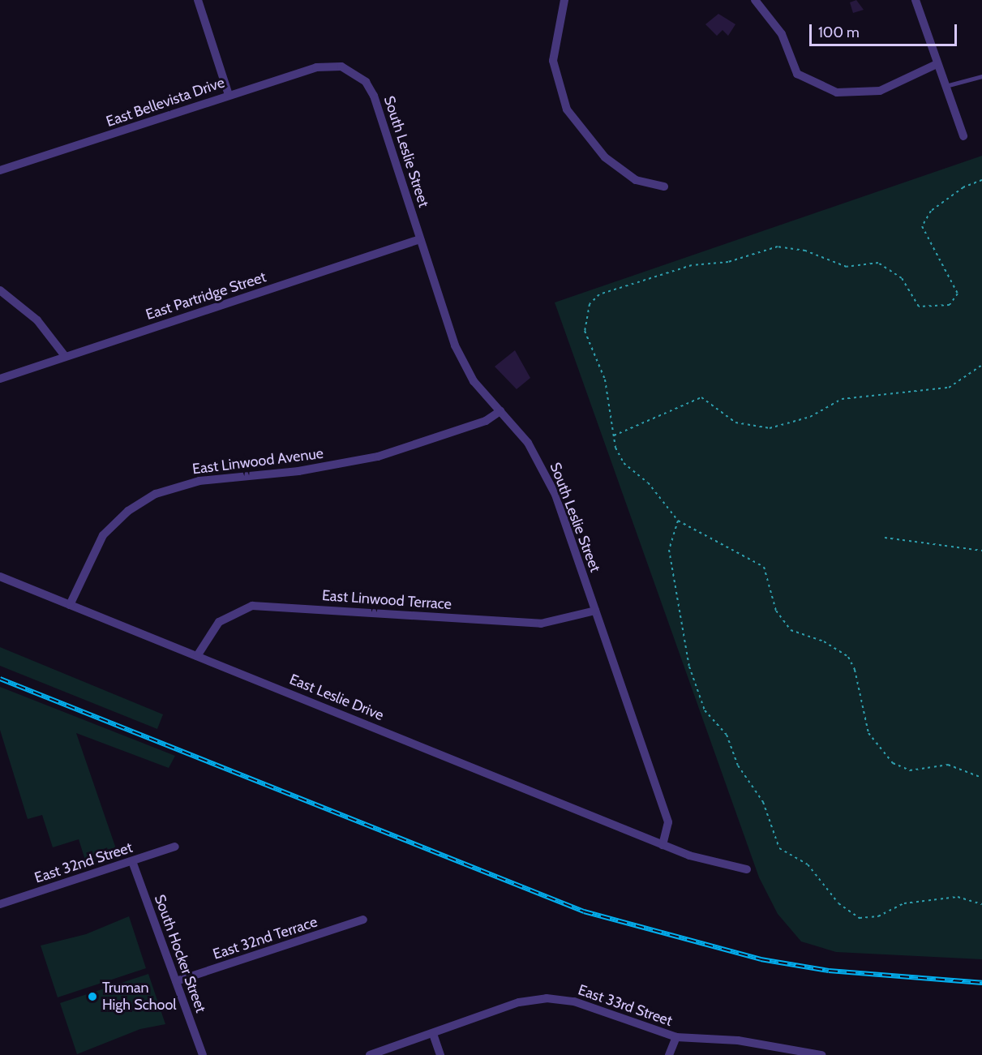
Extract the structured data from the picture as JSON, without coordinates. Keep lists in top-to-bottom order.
{
  "streets": {
    "street": [
      "East Bellevista Drive",
      "South Leslie Street",
      "East Partridge Street",
      "East Linwood Avenue",
      "East Linwood Terrace",
      "East Leslie Drive",
      "East 32nd Street",
      "East 32nd Terrace",
      "South Hocker Street",
      "East 33rd Street"
    ]
  },
  "crossings": [
    ["East Bellevista Drive", "South Leslie Street"],
    ["South Leslie Street", "East Partridge Street"],
    ["South Leslie Street", "East Linwood Avenue"],
    ["South Leslie Street", "East Linwood Terrace"],
    ["South Leslie Street", "East Leslie Drive"],
    ["East Linwood Avenue", "East Leslie Drive"],
    ["East Linwood Terrace", "East Leslie Drive"],
    ["East 32nd Street", "South Hocker Street"],
    ["East 32nd Terrace", "South Hocker Street"]
  ],
  "places": ["Truman High School"],
  "scale_bar": "100 m"
}
